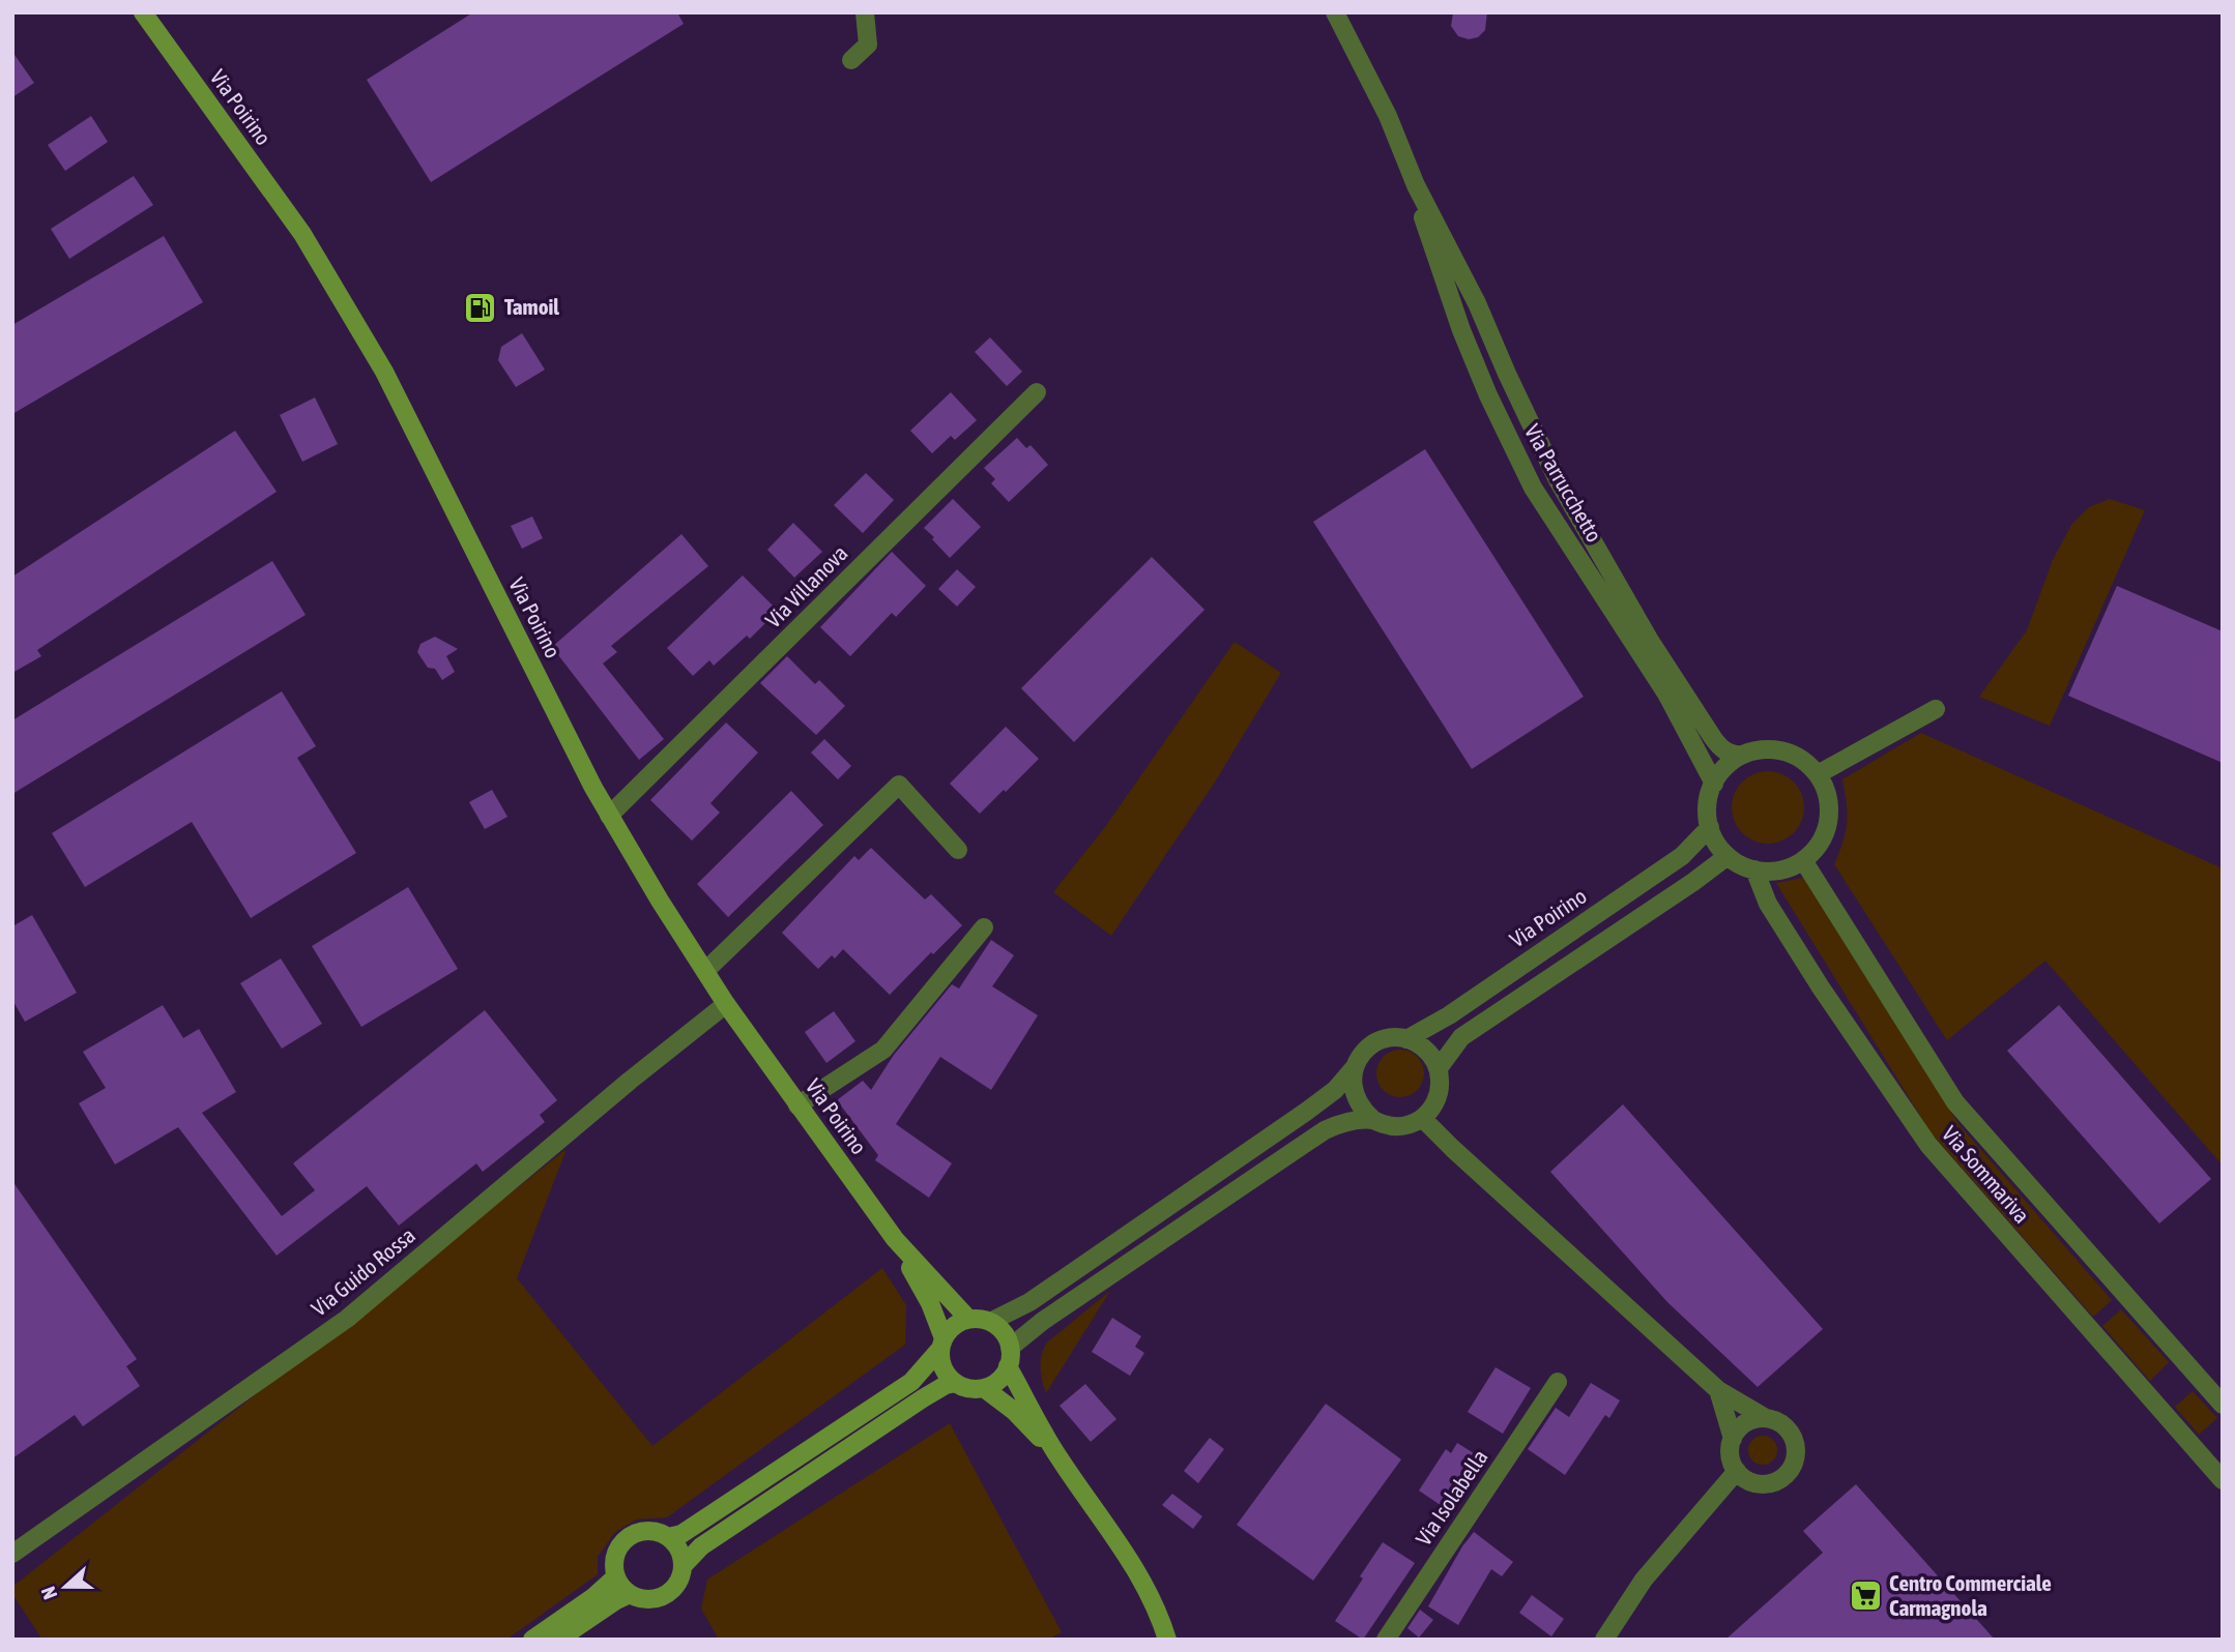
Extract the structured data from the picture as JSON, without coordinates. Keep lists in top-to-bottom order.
{
  "streets": {
    "main road": ["Via Poirino"],
    "street": [
      "Via Parrucchetto",
      "Via Villanova",
      "Via Sommariva",
      "Via Guido Rossa",
      "Via Isolabella"
    ]
  },
  "crossings": [
    ["Via Poirino", "Via Parrucchetto"],
    ["Via Poirino", "Via Villanova"],
    ["Via Poirino", "Via Sommariva"],
    ["Via Poirino", "Via Guido Rossa"],
    ["Via Parrucchetto", "Via Sommariva"]
  ],
  "places": {
    "fuel station": ["Tamoil"],
    "supermarket": ["Centro Commerciale Carmagnola"]
  },
  "north": "left"
}
